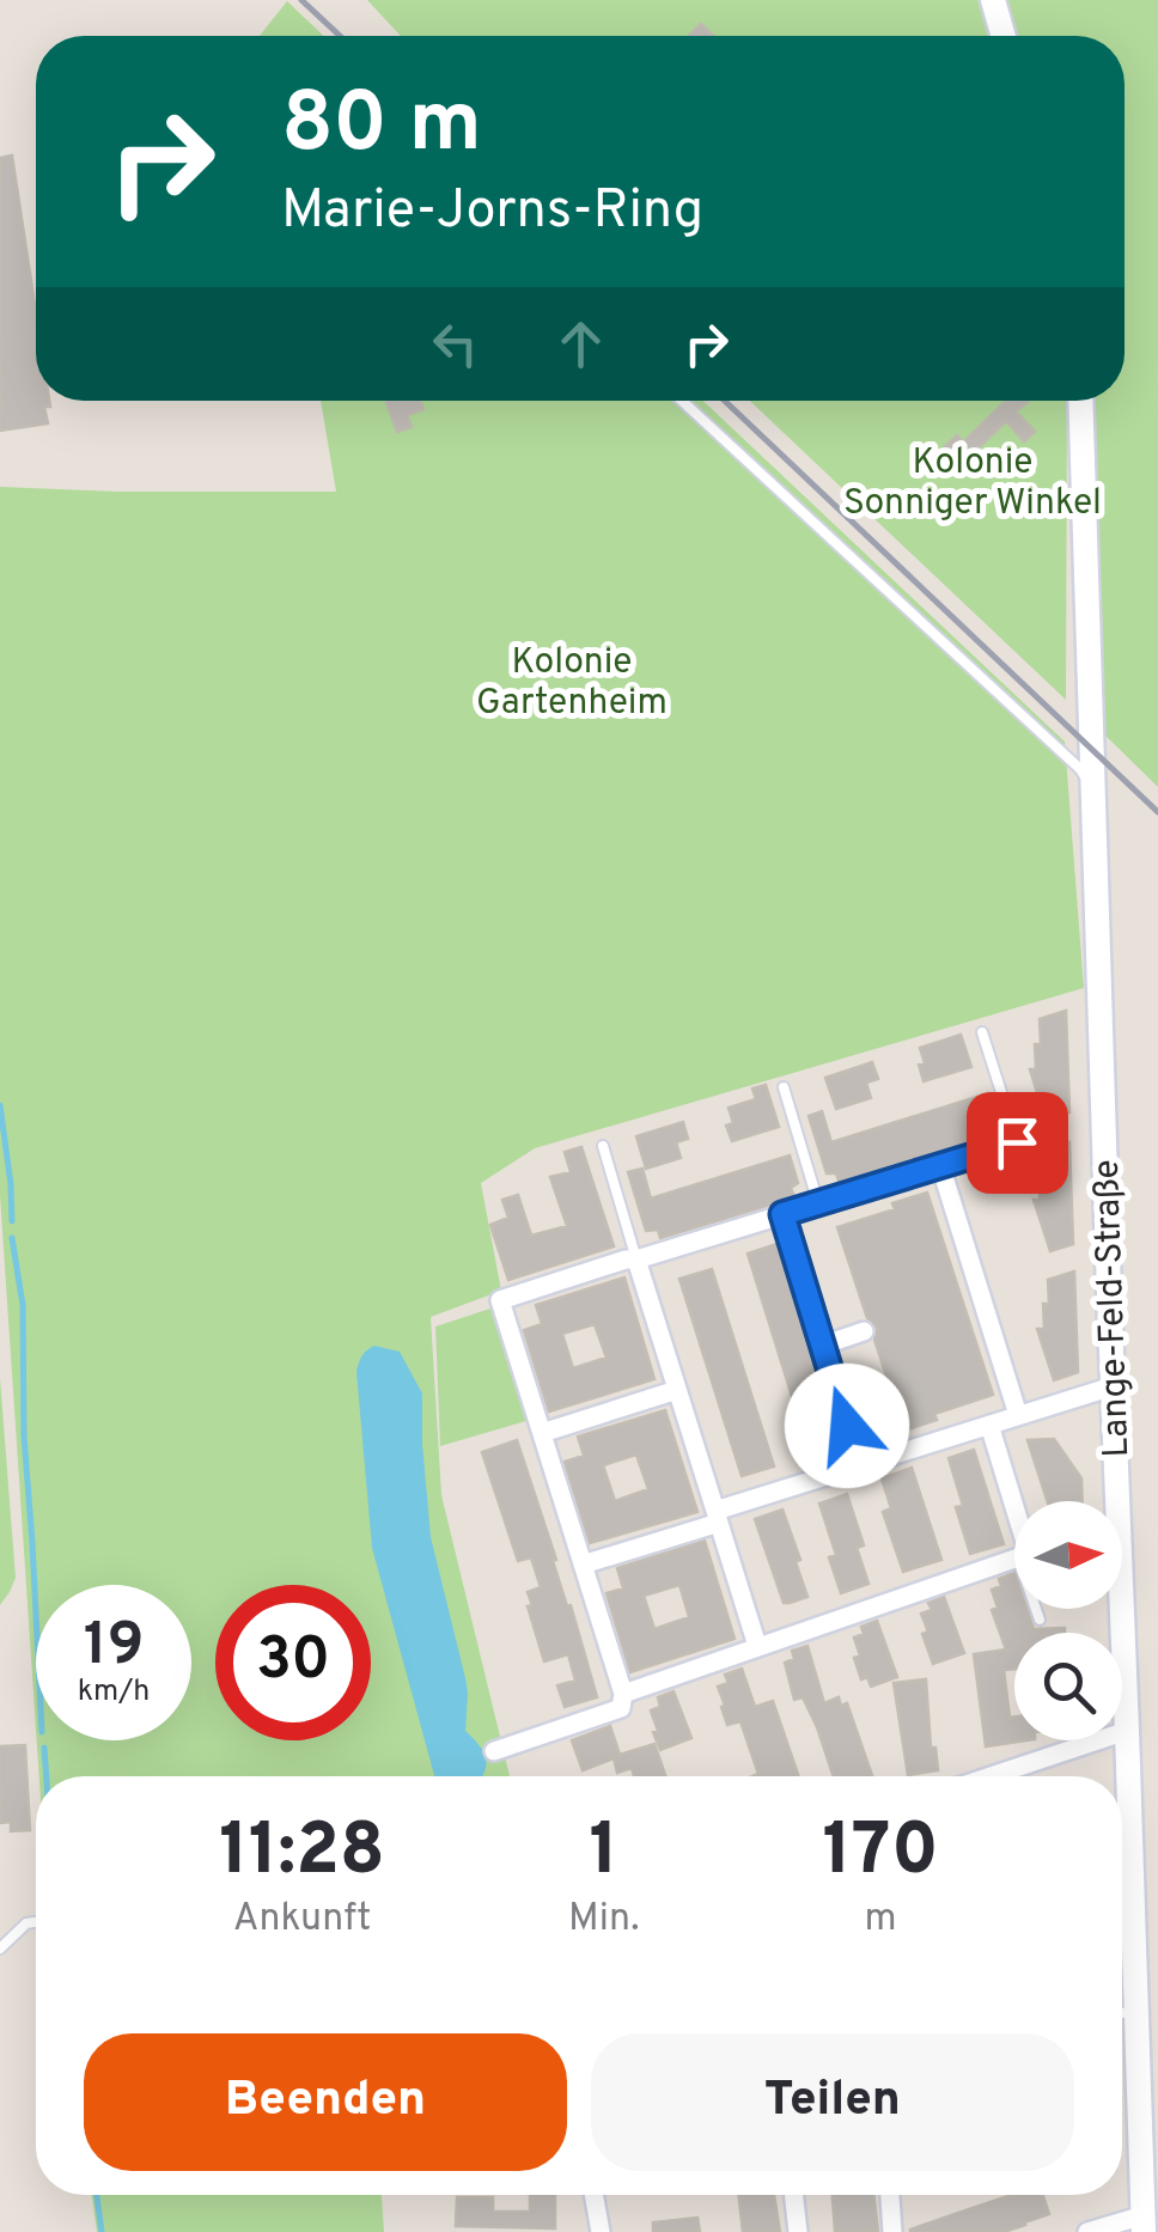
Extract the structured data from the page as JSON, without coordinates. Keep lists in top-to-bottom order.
{
  "streets": {
    "street": ["Lange-Feld-Straße"]
  },
  "parks": ["Kolonie Sonniger Winkel", "Kolonie Gartenheim"],
  "north": "right",
  "page": {
    "turn": ["80 m", "Marie-Jorns-Ring"],
    "speed": "19 km/h",
    "limit": "30",
    "eta": [
      "11:28",
      "Ankunft",
      "1",
      "Min.",
      "170",
      "m"
    ],
    "buttons": ["Beenden", "Teilen"]
  }
}
